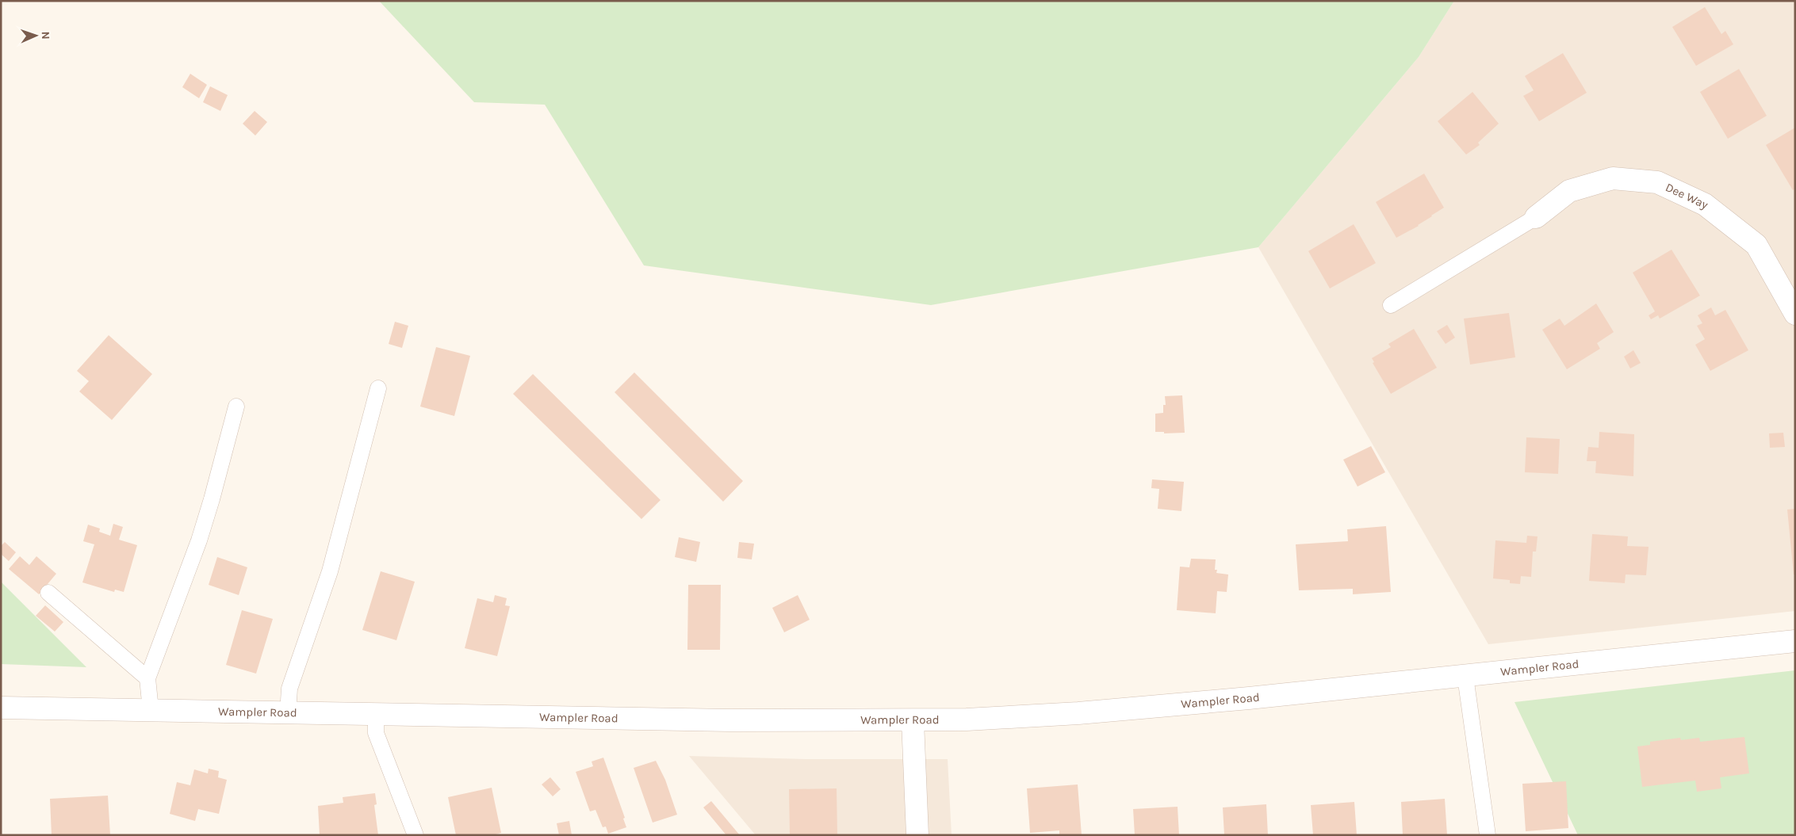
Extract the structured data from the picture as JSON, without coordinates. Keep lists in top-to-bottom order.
{
  "streets": {
    "street": ["Dee Way", "Wampler Road"]
  },
  "north": "right"
}
